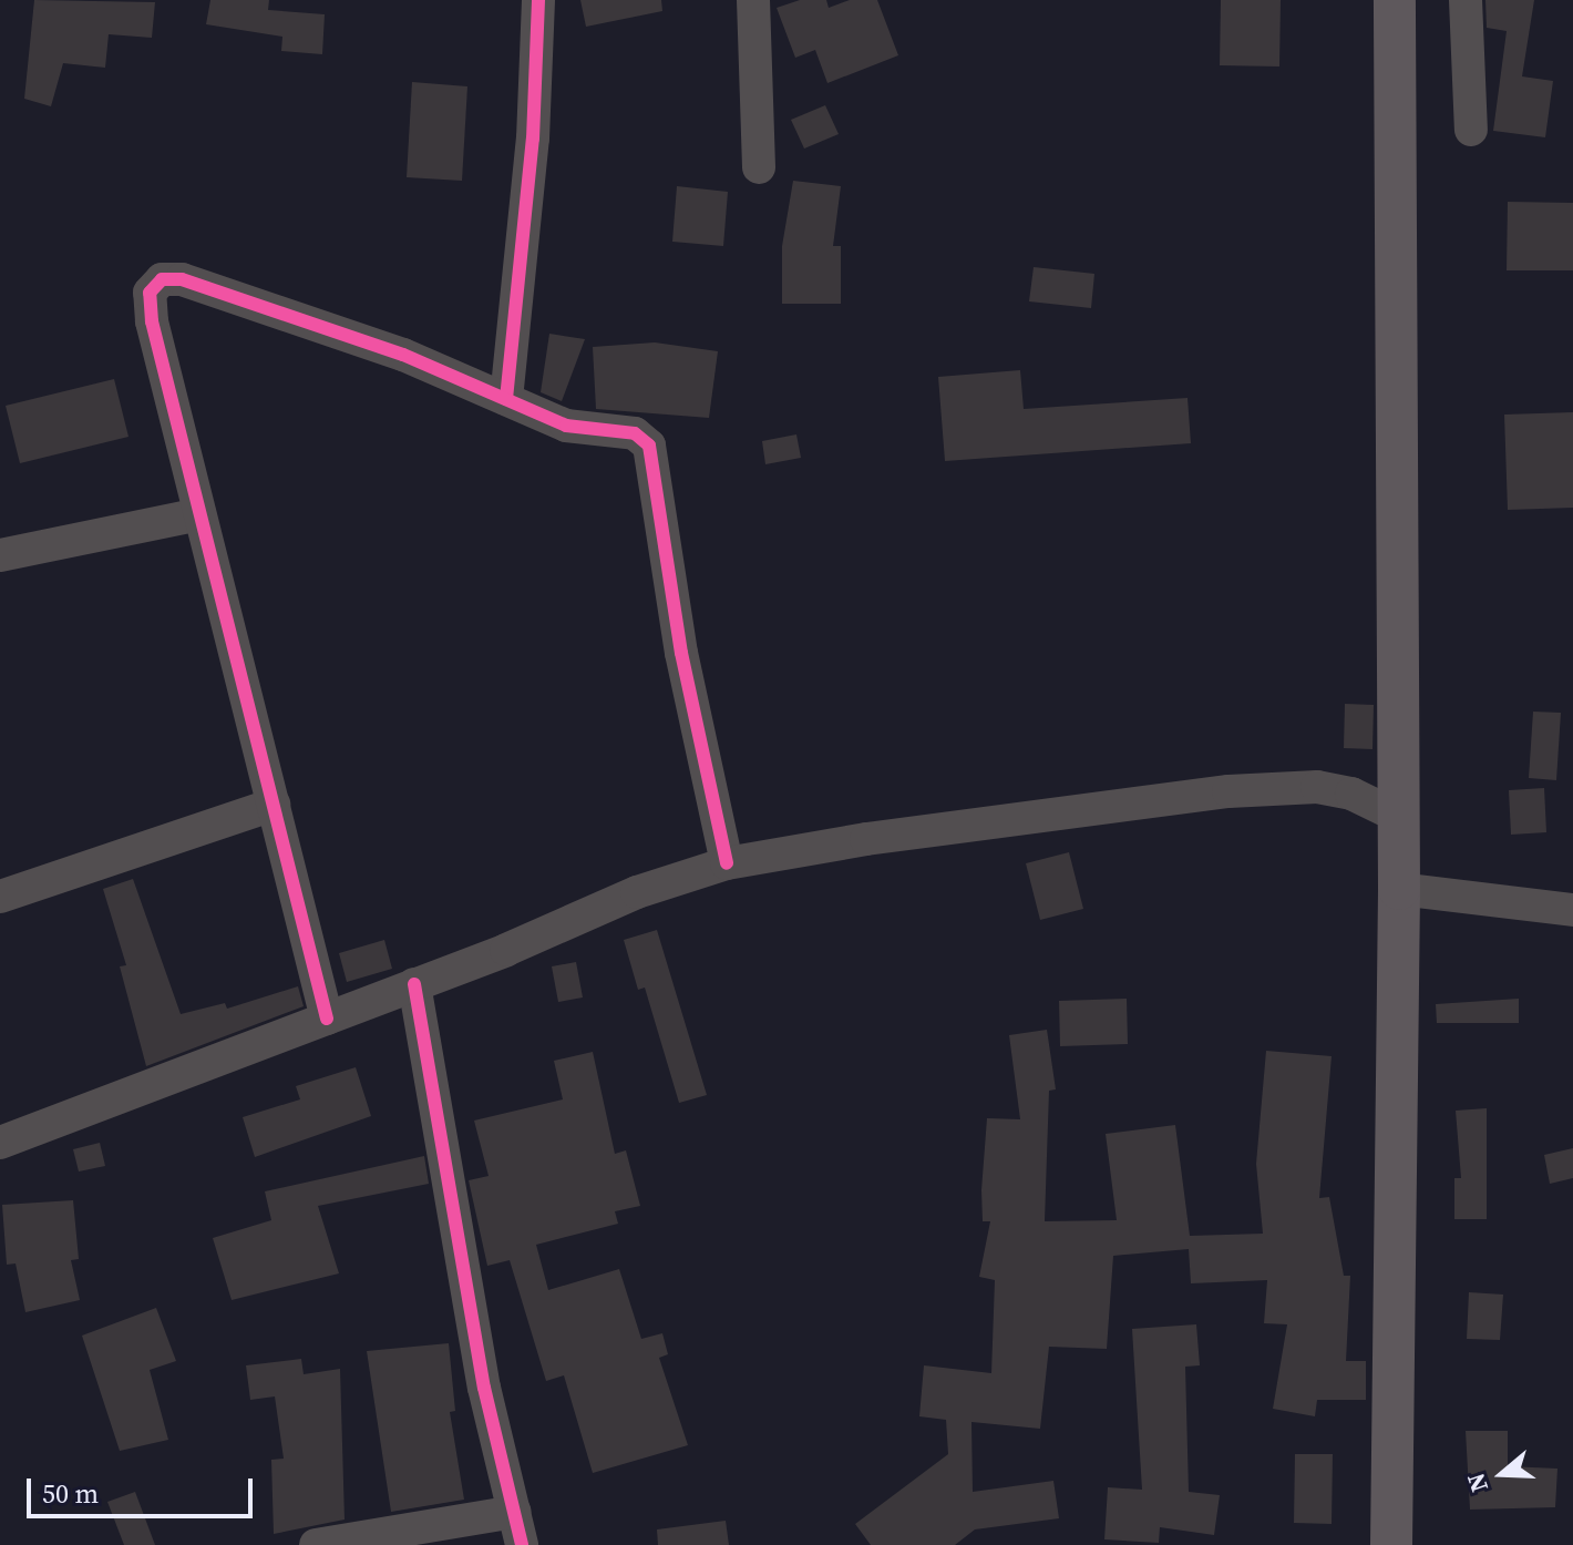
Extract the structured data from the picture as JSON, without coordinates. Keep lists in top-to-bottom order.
{
  "scale_bar": "50 m",
  "north": "left"
}
